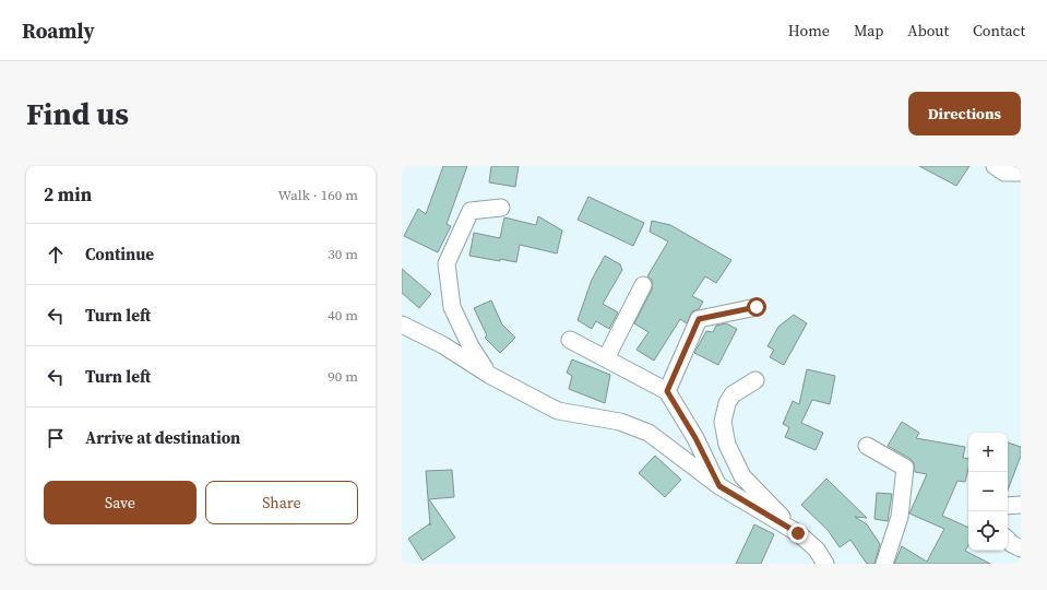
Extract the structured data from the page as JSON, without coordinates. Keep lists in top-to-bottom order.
{
  "page": {
    "header": "Roamly",
    "nav": [
      "Home",
      "Map",
      "About",
      "Contact"
    ],
    "buttons": [
      "Directions",
      ["Save", "Share"]
    ],
    "title": "Find us",
    "heading": ["2 min", "Walk · 160 m"],
    "list": [
      ["Continue", "30 m"],
      ["Turn left", "40 m"],
      ["Turn left", "90 m"],
      "Arrive at destination"
    ],
    "map_buttons": ["+", "−"]
  }
}
